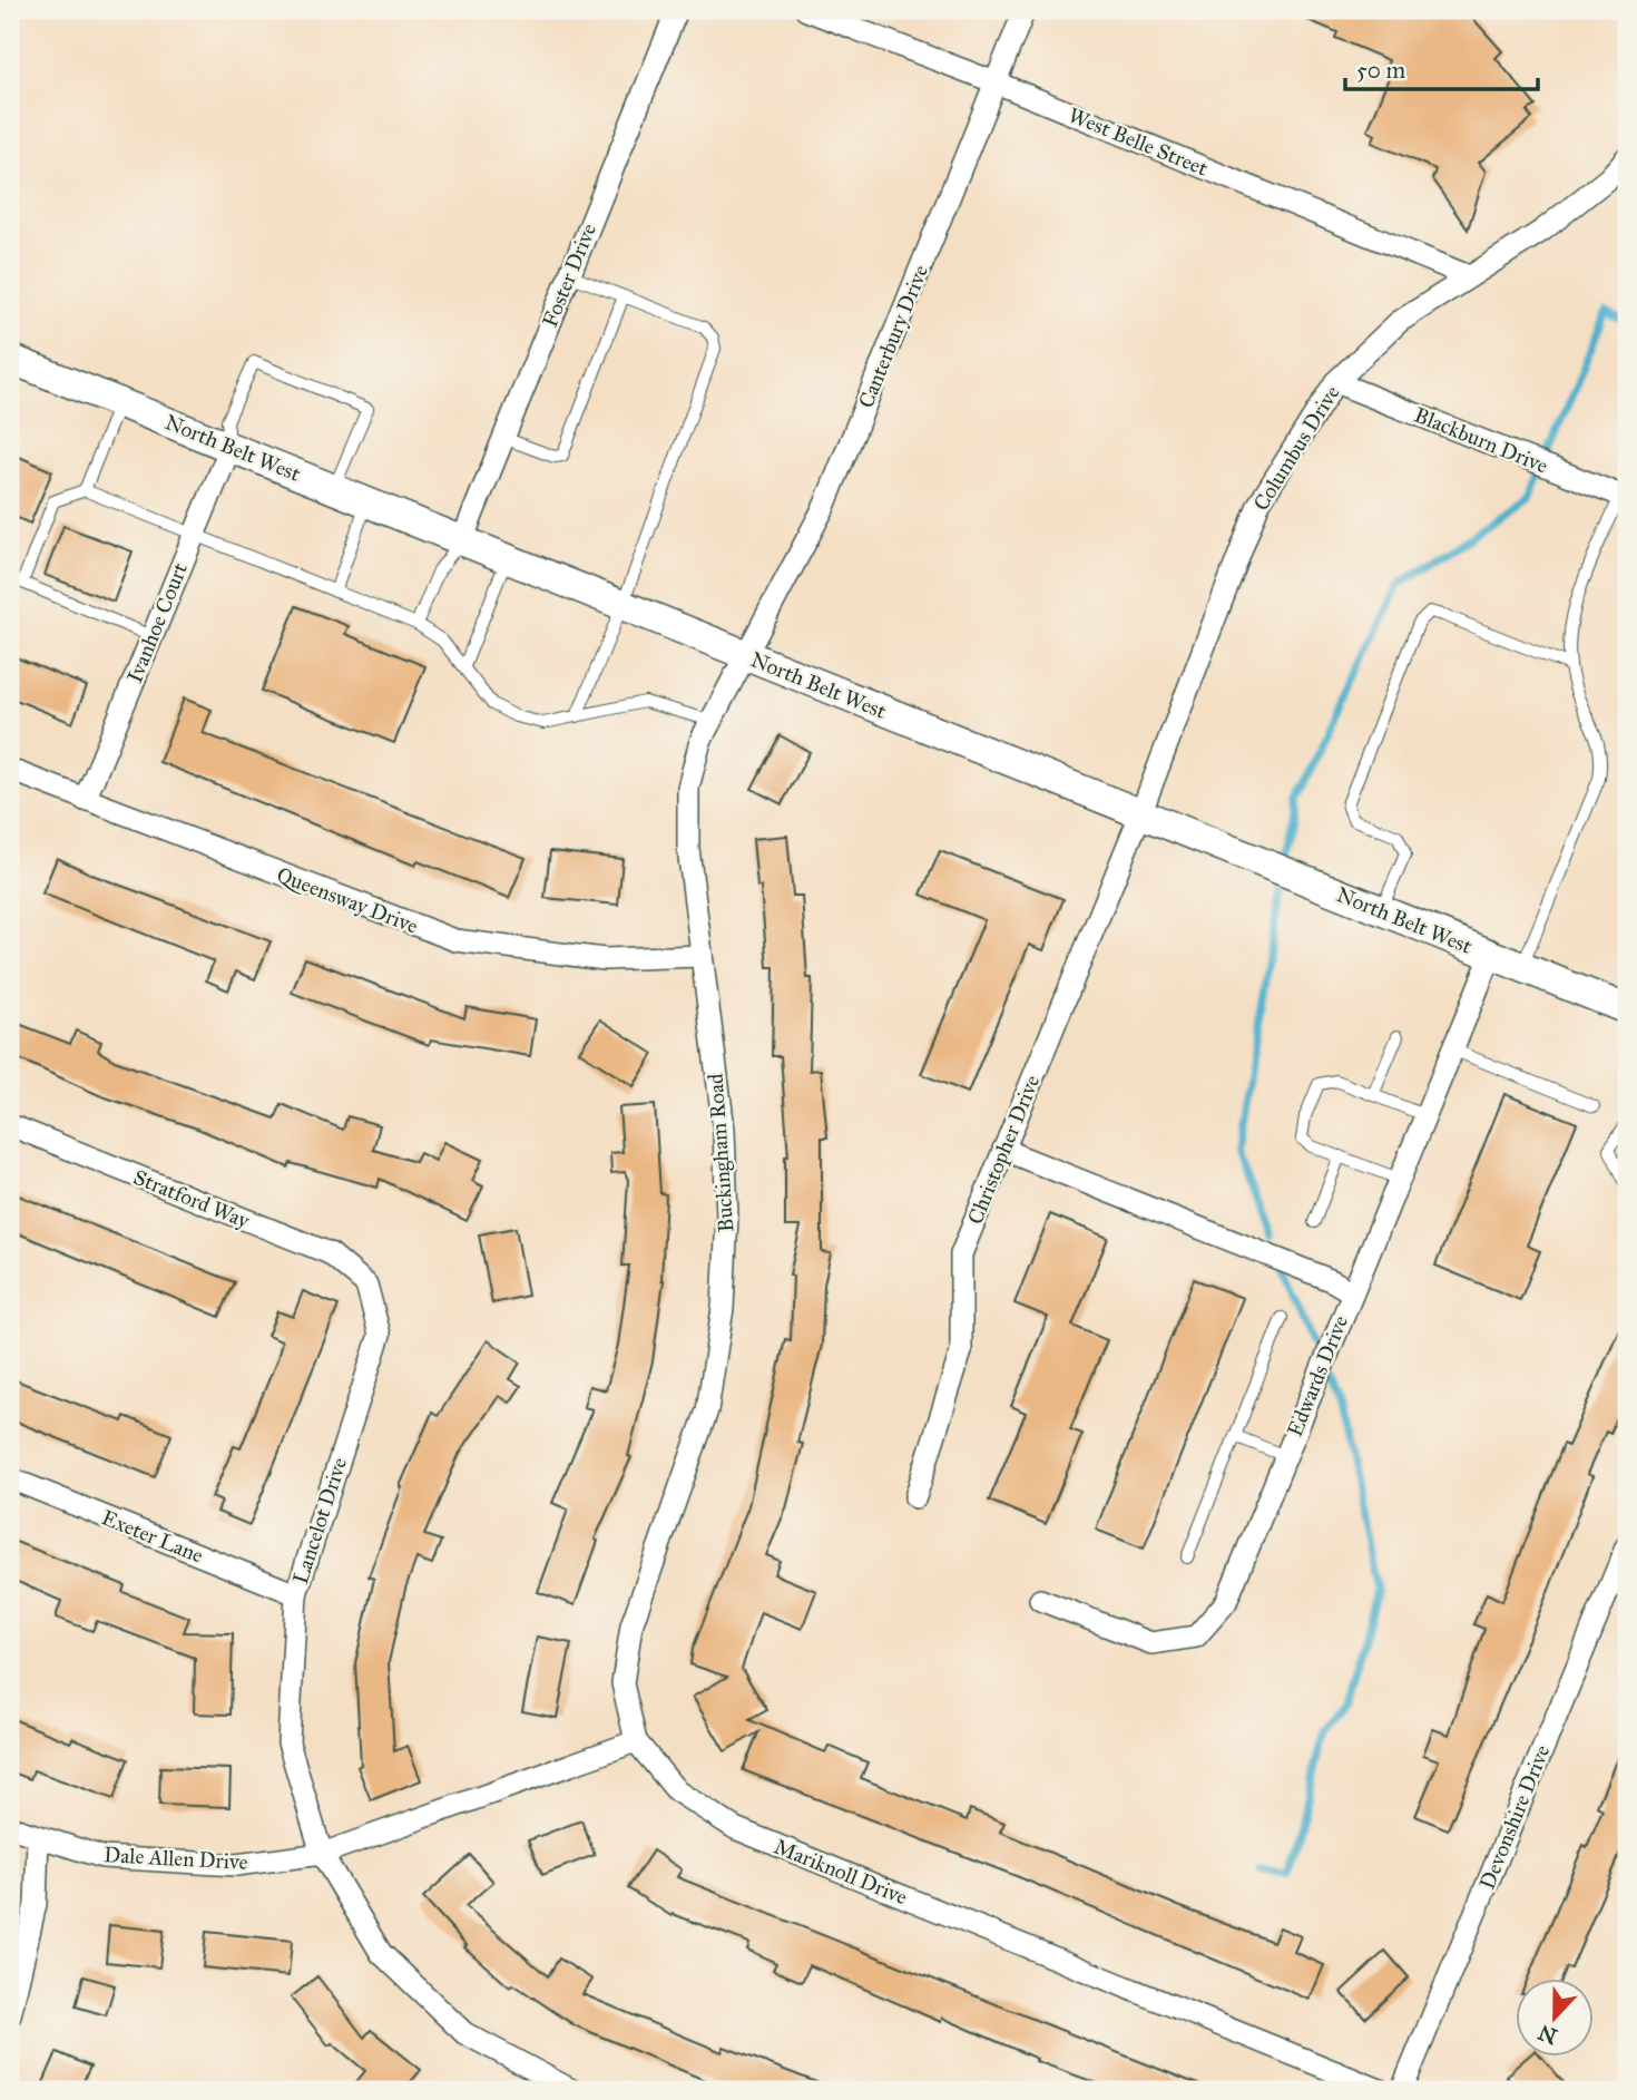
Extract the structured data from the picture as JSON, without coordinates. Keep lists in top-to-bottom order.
{
  "streets": {
    "main road": ["North Belt West"],
    "street": [
      "West Belle Street",
      "Foster Drive",
      "Canterbury Drive",
      "Blackburn Drive",
      "Columbus Drive",
      "Ivanhoe Court",
      "Queensway Drive",
      "Christopher Drive",
      "Buckingham Road",
      "Stratford Way",
      "Edwards Drive",
      "Lancelot Drive",
      "Exeter Lane",
      "Devonshire Drive",
      "Dale Allen Drive",
      "Mariknoll Drive"
    ]
  },
  "crossings": [
    ["West Belle Street", "Canterbury Drive"],
    ["West Belle Street", "Columbus Drive"],
    ["Foster Drive", "North Belt West"],
    ["Canterbury Drive", "North Belt West"],
    ["Canterbury Drive", "Buckingham Road"],
    ["Blackburn Drive", "Columbus Drive"],
    ["North Belt West", "Columbus Drive"],
    ["North Belt West", "Ivanhoe Court"],
    ["North Belt West", "Christopher Drive"],
    ["North Belt West", "Buckingham Road"],
    ["North Belt West", "Edwards Drive"],
    ["Columbus Drive", "Christopher Drive"],
    ["Ivanhoe Court", "Queensway Drive"],
    ["Queensway Drive", "Buckingham Road"],
    ["Buckingham Road", "Mariknoll Drive"],
    ["Stratford Way", "Lancelot Drive"],
    ["Lancelot Drive", "Exeter Lane"],
    ["Lancelot Drive", "Dale Allen Drive"]
  ],
  "scale_bar": "50 m",
  "north": "bottom"
}
